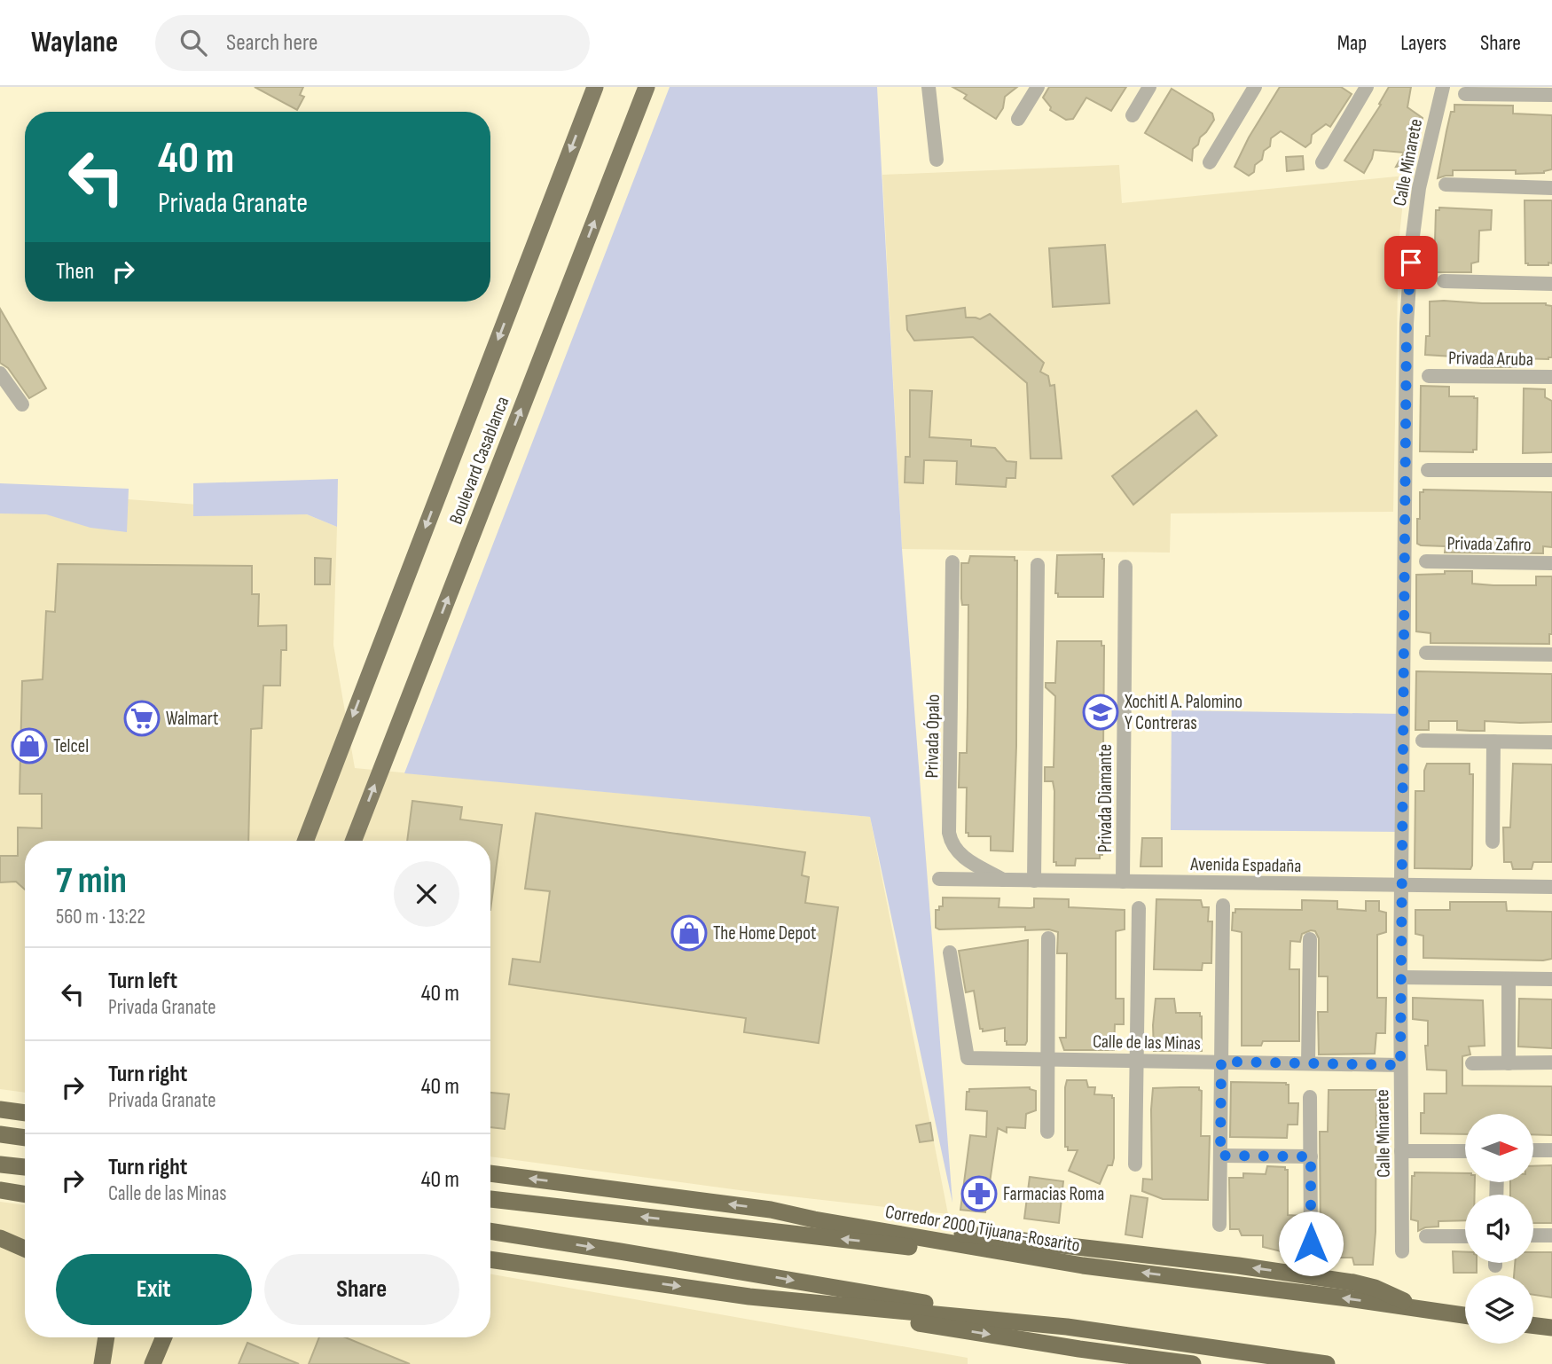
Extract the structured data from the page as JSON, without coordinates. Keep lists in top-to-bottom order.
{
  "streets": {
    "highway": ["Corredor 2000 Tijuana-Rosarito"],
    "main road": ["Boulevard Casablanca"],
    "street": [
      "Calle Minarete",
      "Privada Aruba",
      "Privada Zafiro",
      "Privada Ópalo",
      "Privada Diamante",
      "Avenida Espadaña",
      "Calle de las Minas"
    ]
  },
  "crossings": [
    ["Calle Minarete", "Avenida Espadaña"],
    ["Calle Minarete", "Calle de las Minas"],
    ["Privada Ópalo", "Avenida Espadaña"],
    ["Privada Diamante", "Avenida Espadaña"]
  ],
  "places": {
    "school or university": ["Xochitl A. Palomino Y Contreras"],
    "supermarket": ["Walmart"],
    "shop": ["Telcel", "The Home Depot"],
    "pharmacy": ["Farmacias Roma"]
  },
  "north": "right",
  "page": {
    "header": "Waylane",
    "search": "Search here",
    "nav": ["Map", "Layers", "Share"],
    "turn": ["40 m", "Privada Granate"],
    "then": "Then",
    "heading": ["7 min", "560 m · 13:22"],
    "list": [
      {
        "name": "Turn left",
        "note": "Privada Granate",
        "value": "40 m"
      },
      {
        "name": "Turn right",
        "note": "Privada Granate",
        "value": "40 m"
      },
      {
        "name": "Turn right",
        "note": "Calle de las Minas",
        "value": "40 m"
      }
    ],
    "buttons": ["Exit", "Share"]
  }
}
